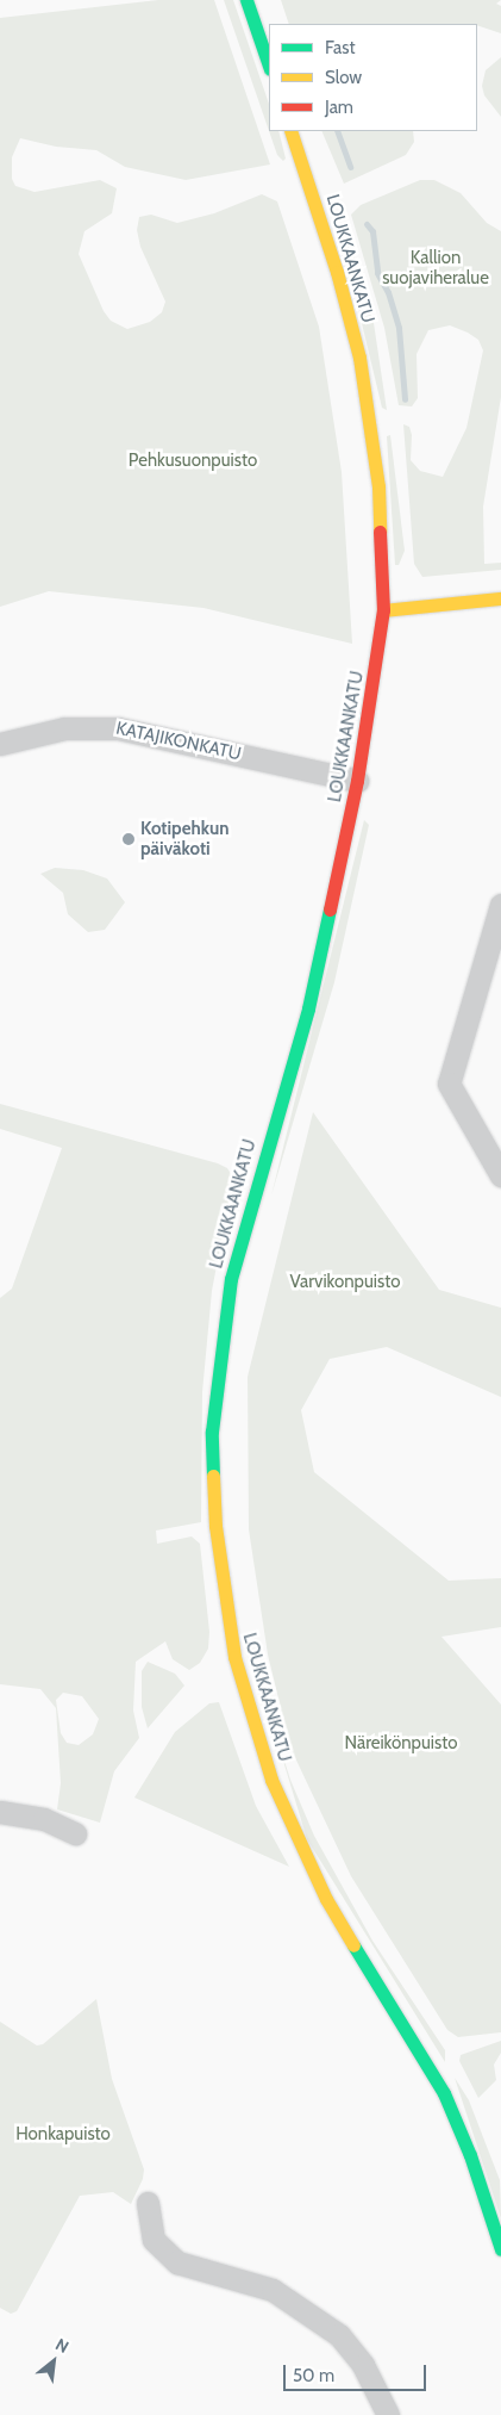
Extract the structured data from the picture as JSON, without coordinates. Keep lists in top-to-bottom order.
{
  "streets": {
    "street": ["LOUKKAANKATU", "KATAJIKONKATU"]
  },
  "crossings": [
    ["LOUKKAANKATU", "KATAJIKONKATU"]
  ],
  "parks": [
    "Kallion suojaviheralue",
    "Pehkusuonpuisto",
    "Varvikonpuisto",
    "Näreikönpuisto",
    "Honkapuisto"
  ],
  "places": ["Kotipehkun päiväkoti"],
  "legend": ["Fast", "Slow", "Jam"],
  "scale_bar": "50 m",
  "north": "top right"
}
